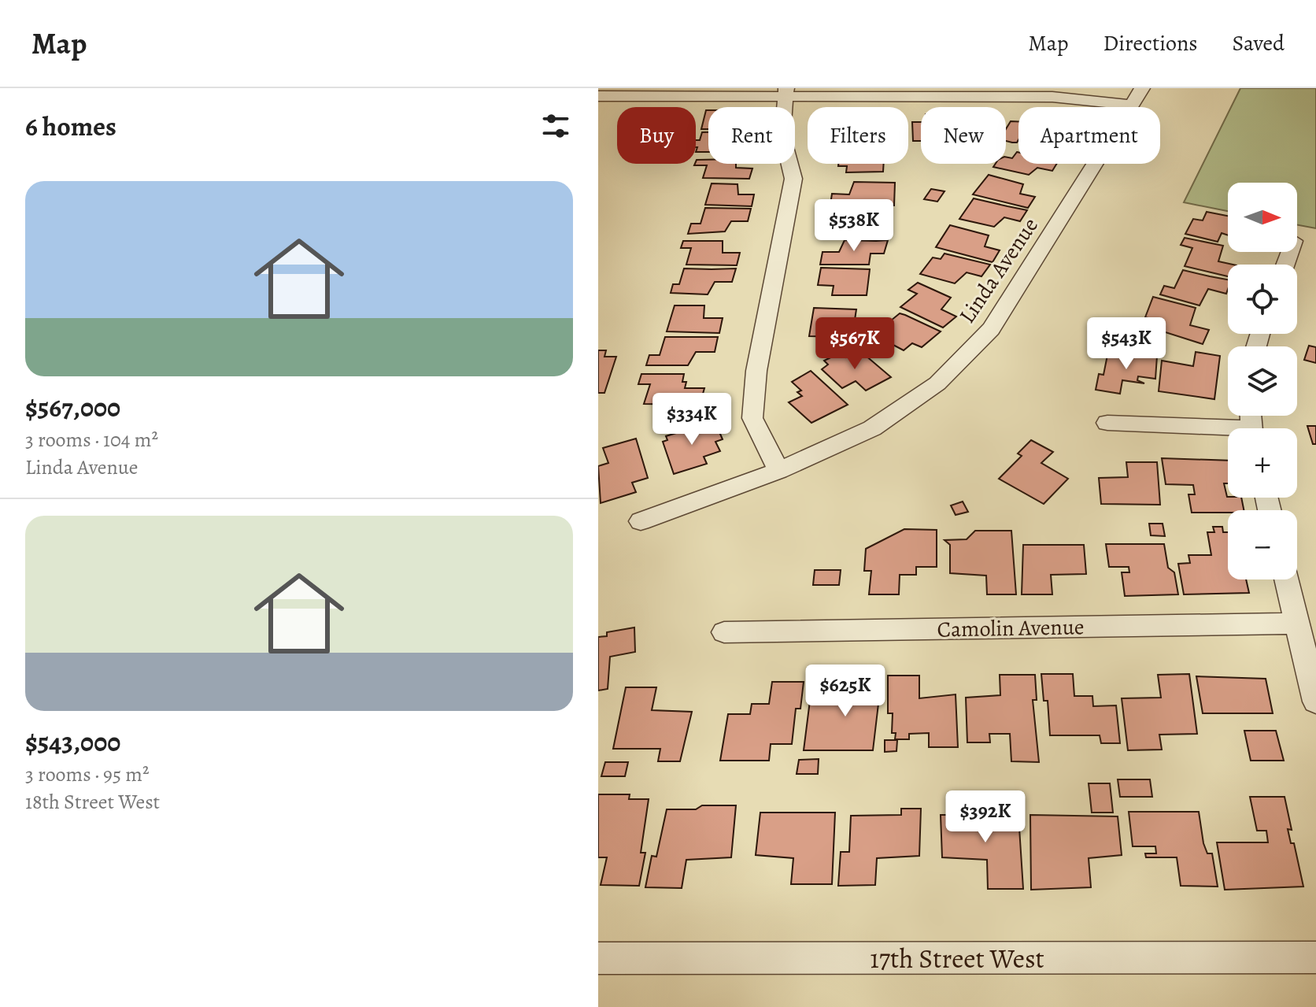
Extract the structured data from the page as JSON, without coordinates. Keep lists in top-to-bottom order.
{
  "streets": {
    "street": ["Linda Avenue", "Camolin Avenue", "17th Street West"]
  },
  "north": "right",
  "page": {
    "header": "Map",
    "nav": ["Map", "Directions", "Saved"],
    "heading": "6 homes",
    "chip": [
      "Buy",
      "Rent",
      "Filters",
      "New",
      "Apartment"
    ],
    "list": [
      {
        "name": "$567,000",
        "note": "3 rooms · 104 m² · Linda Avenue"
      },
      {
        "name": "$543,000",
        "note": "3 rooms · 95 m² · 18th Street West"
      }
    ],
    "map_buttons": ["+", "−"],
    "price": [
      "$538K",
      "$567K",
      "$543K",
      "$334K",
      "$625K",
      "$392K"
    ]
  }
}
